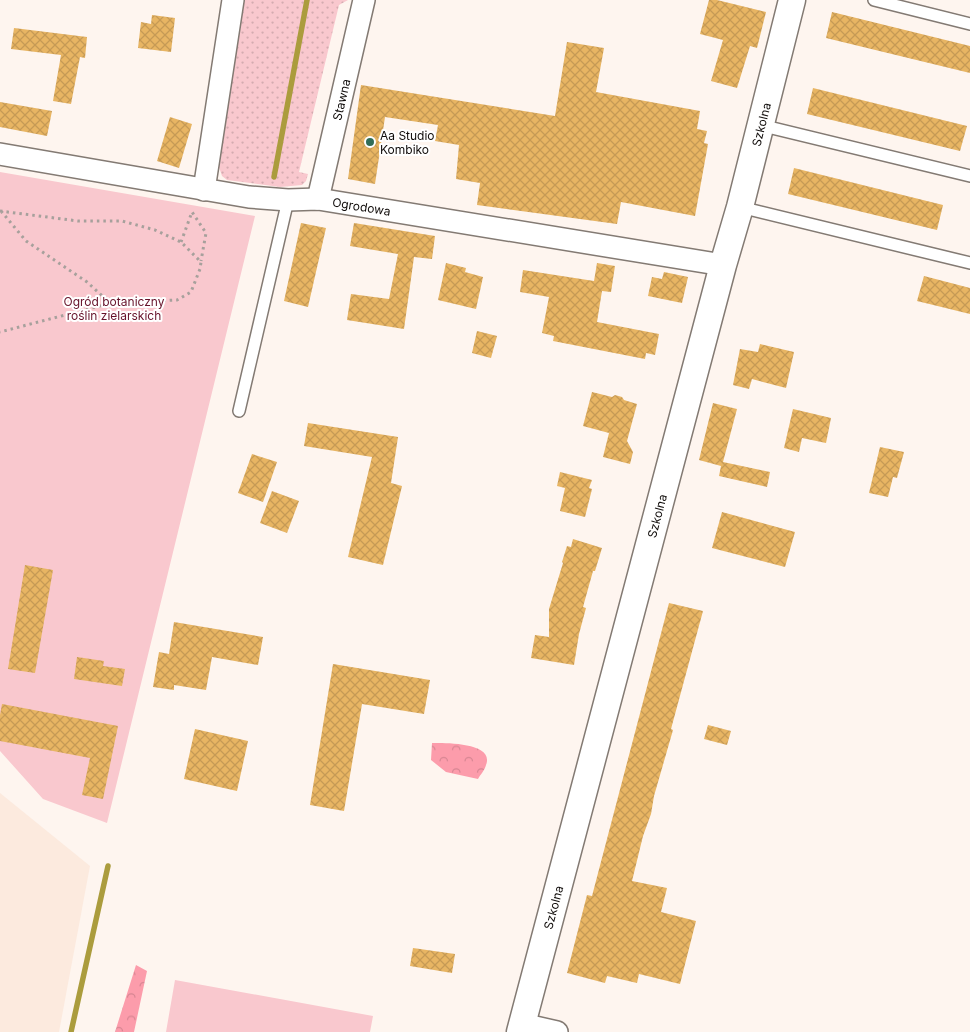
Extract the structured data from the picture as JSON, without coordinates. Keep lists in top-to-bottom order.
{
  "streets": {
    "street": ["Stawna", "Szkolna", "Ogrodowa"]
  },
  "crossings": [
    ["Stawna", "Ogrodowa"],
    ["Szkolna", "Ogrodowa"]
  ],
  "parks": ["Ogród botaniczny roślin zielarskich"],
  "places": ["Aa Studio Kombiko"]
}
